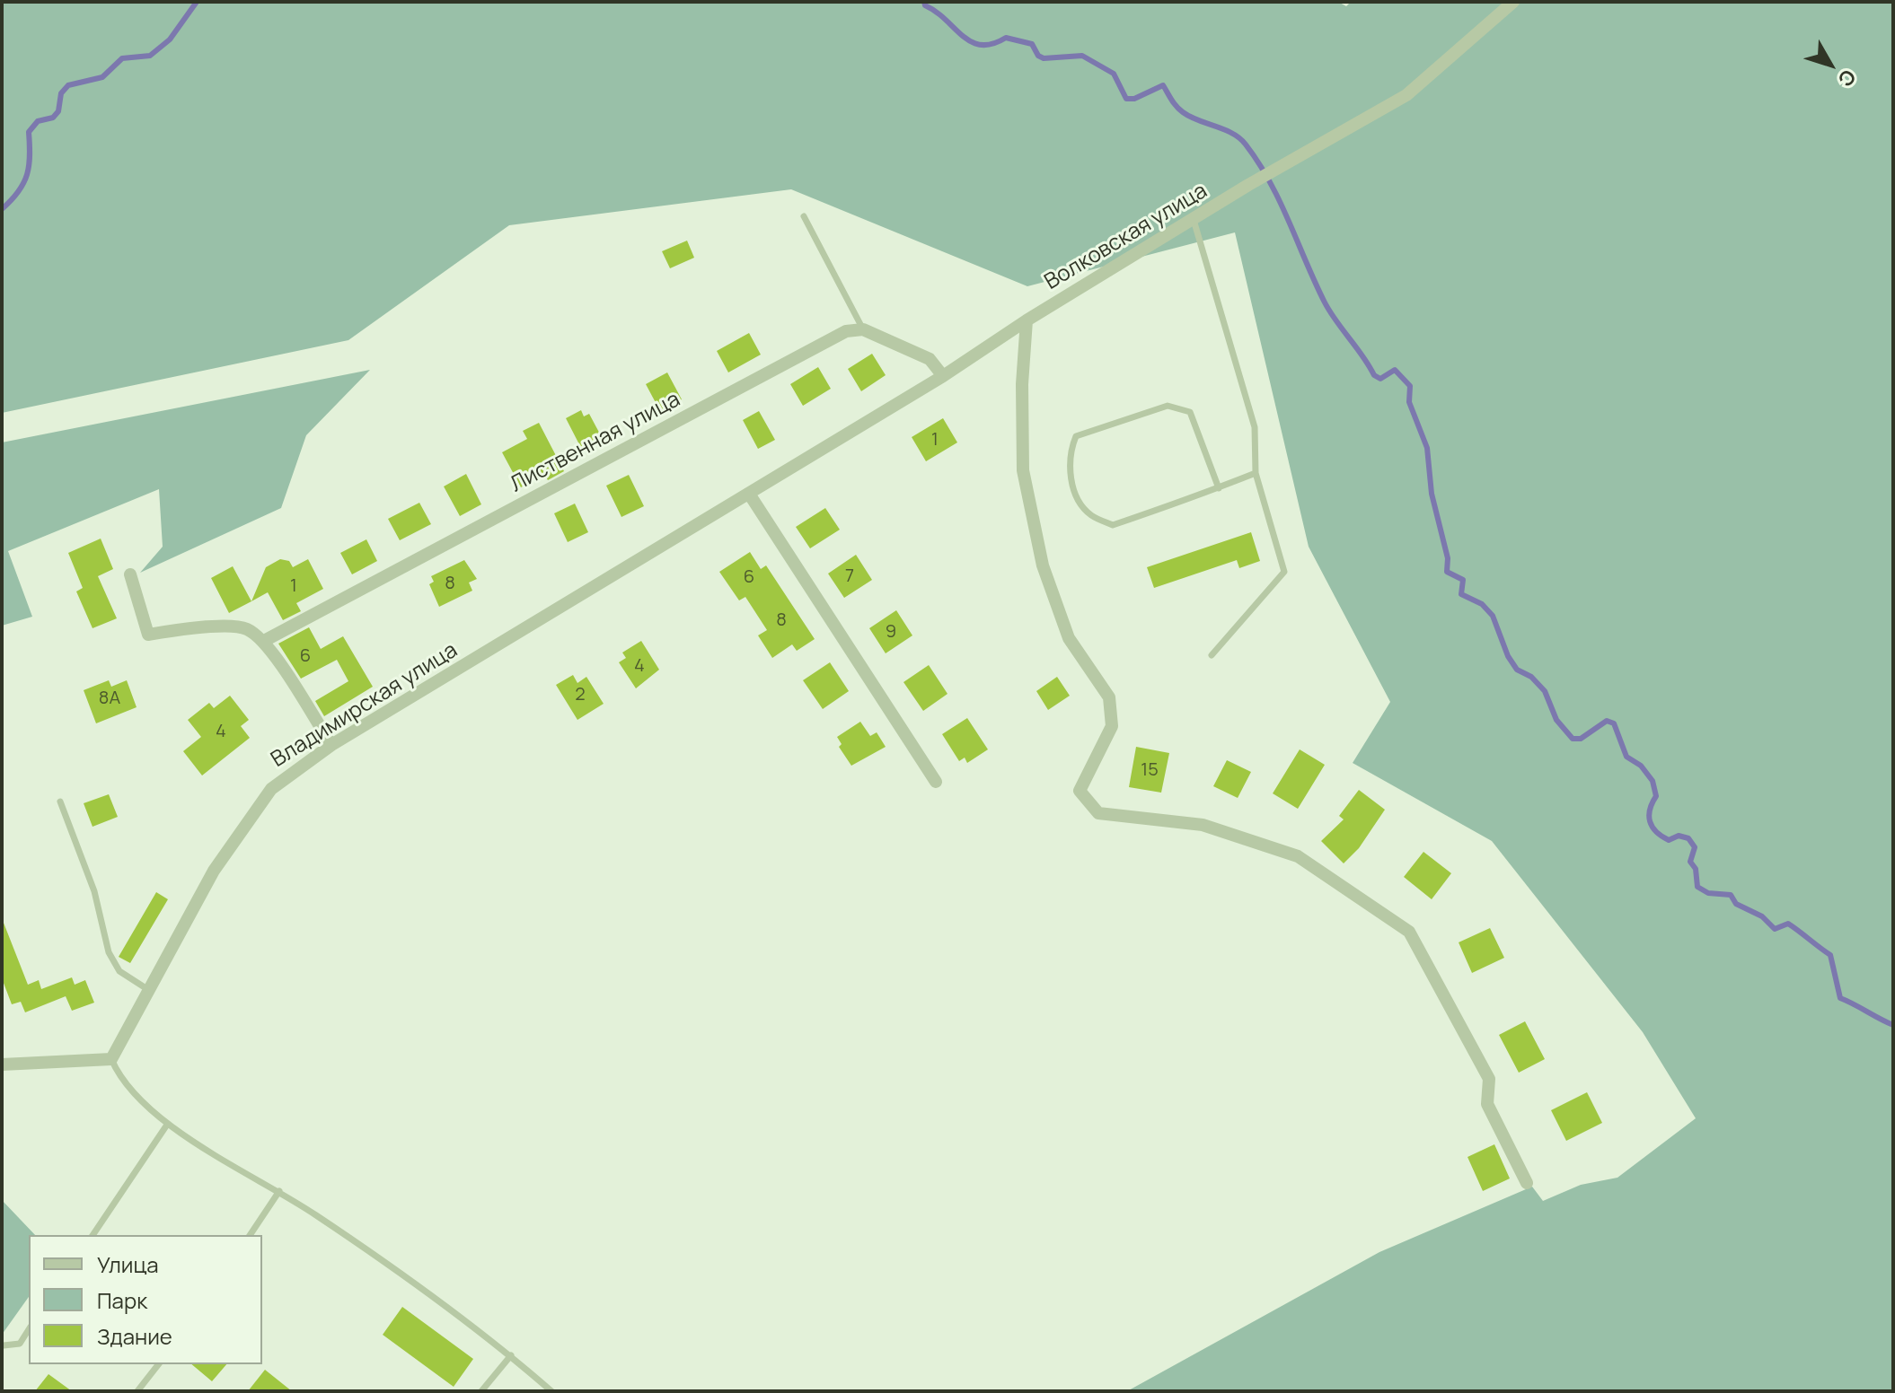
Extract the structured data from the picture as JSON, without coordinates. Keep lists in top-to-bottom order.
{
  "streets": {
    "street": ["Волковская улица", "Лиственная улица", "Владимирская улица"]
  },
  "crossings": [
    ["Волковская улица", "Владимирская улица"]
  ],
  "house_numbers": [
    "1",
    "7",
    "6",
    "8",
    "1",
    "8",
    "9",
    "6",
    "4",
    "2",
    "8А",
    "4",
    "15"
  ],
  "legend": ["Улица", "Парк", "Здание"],
  "north": "bottom right"
}
